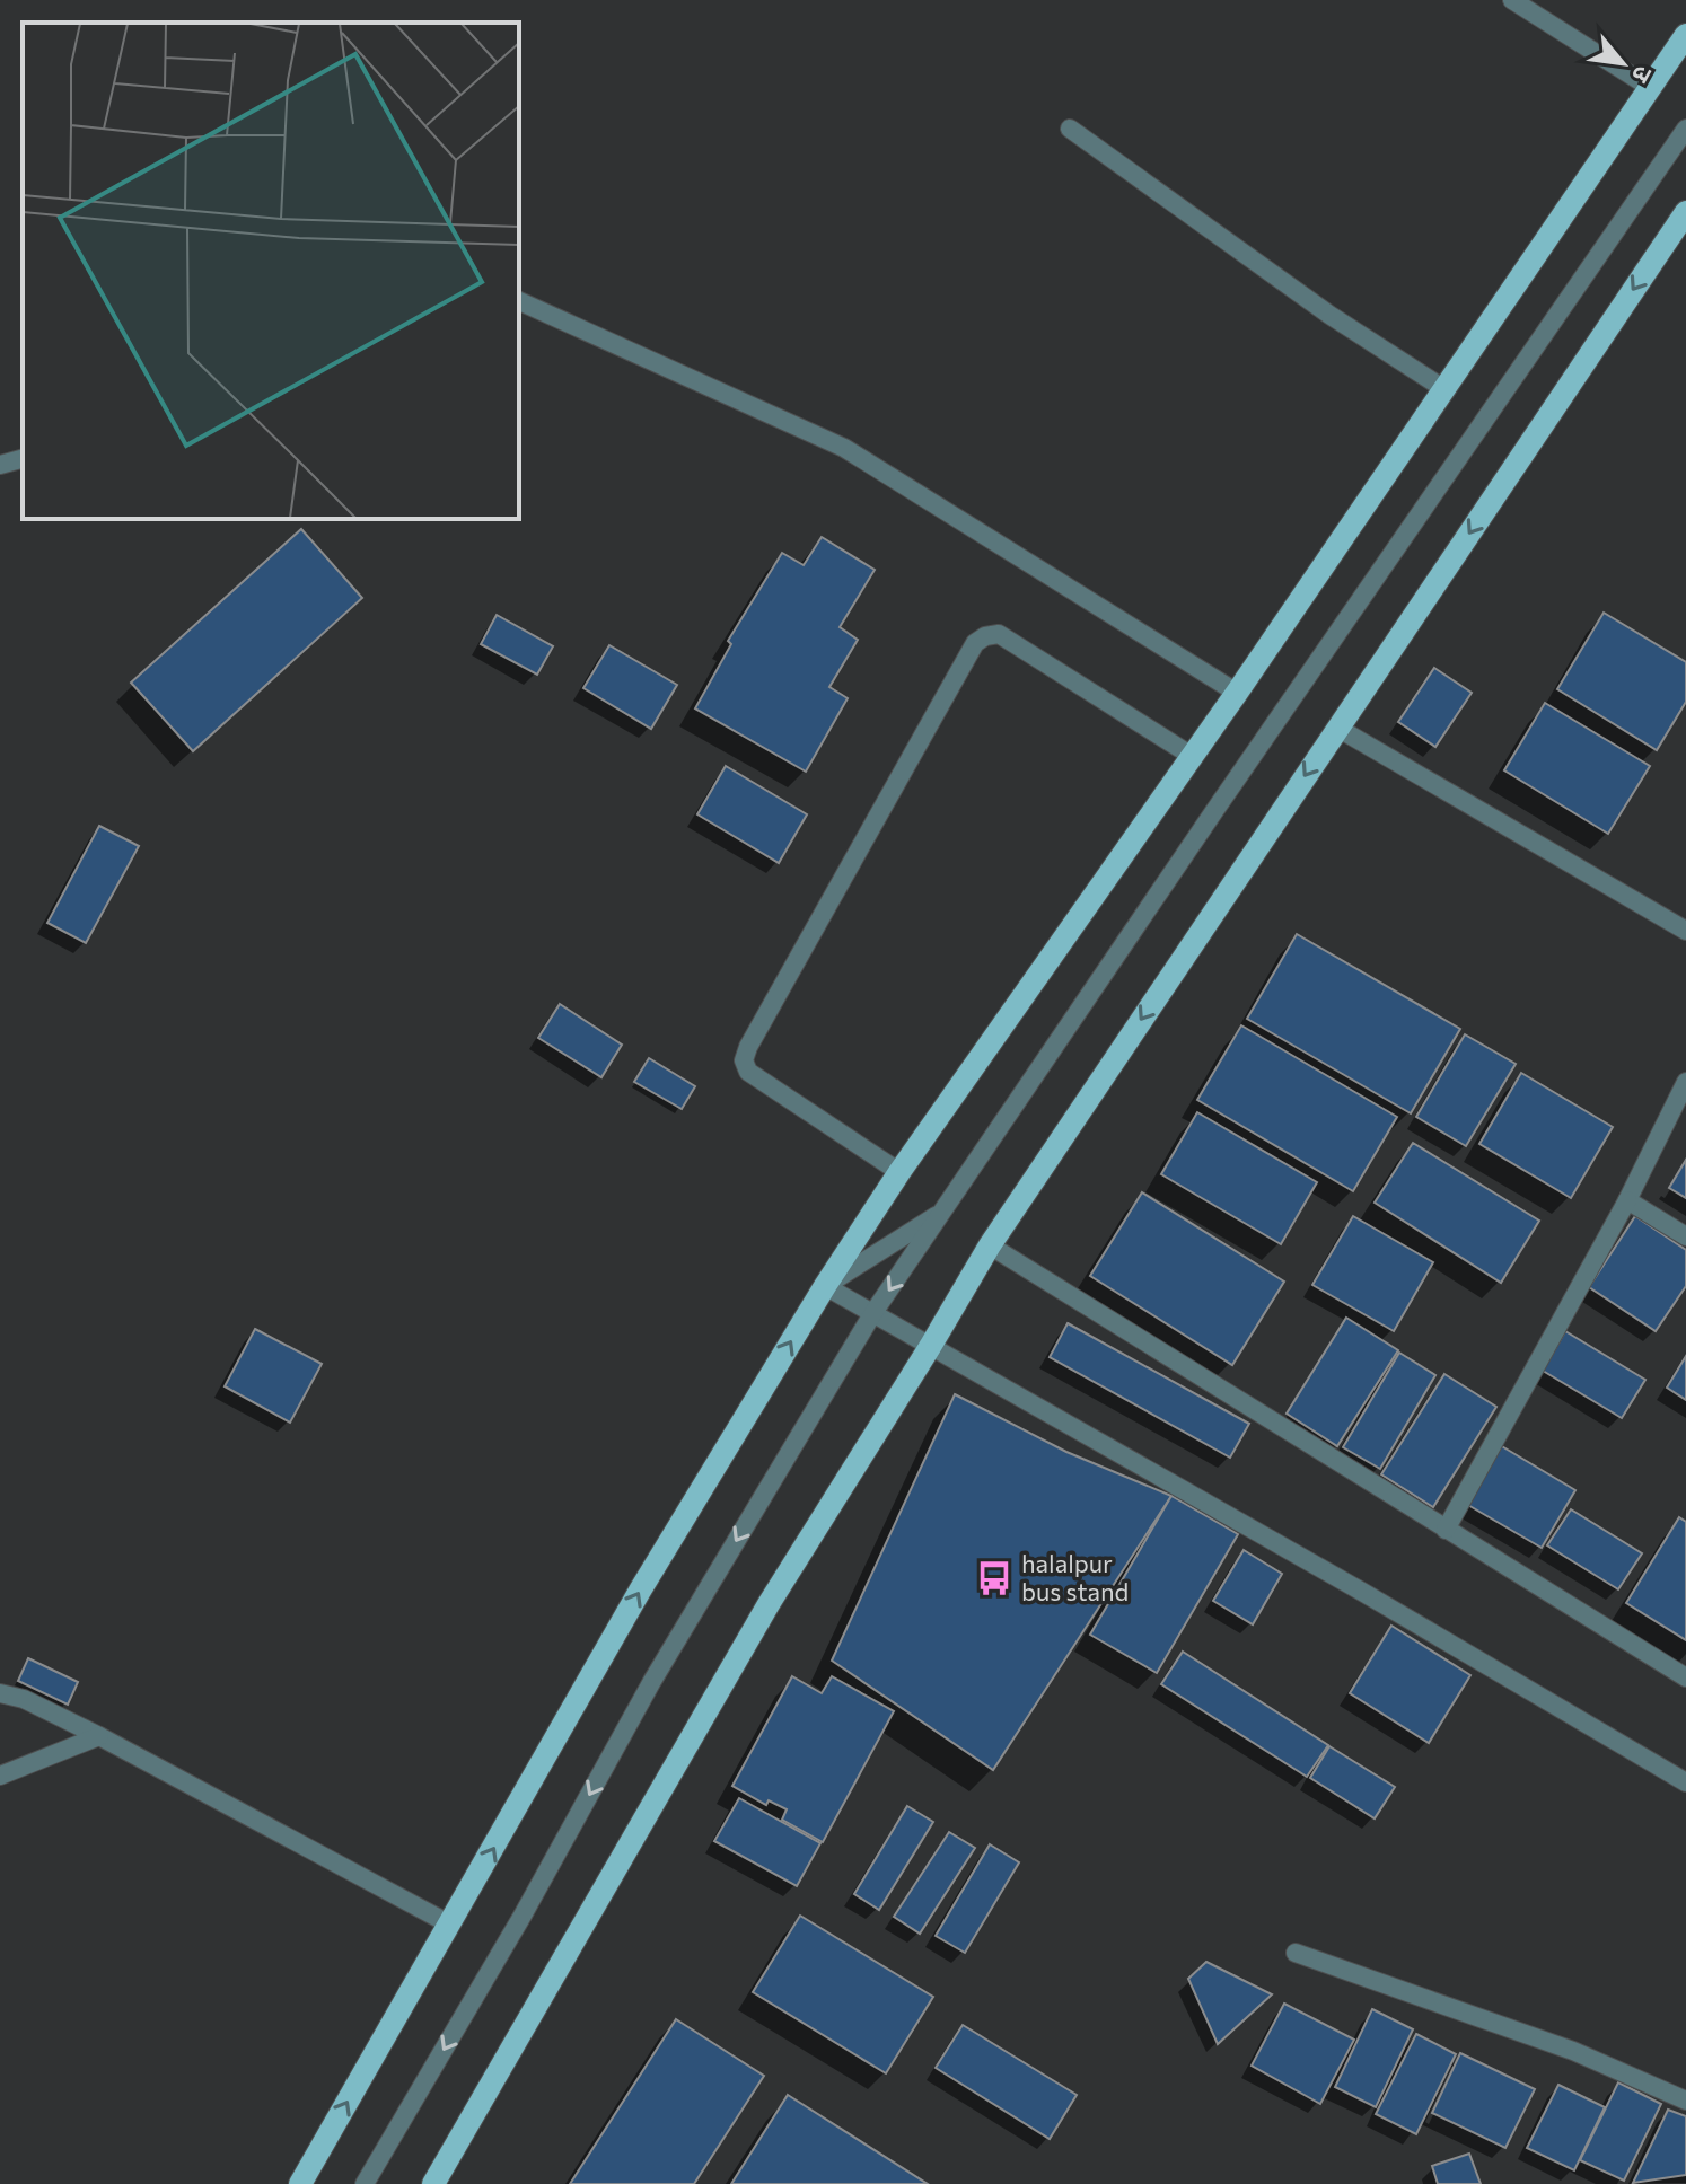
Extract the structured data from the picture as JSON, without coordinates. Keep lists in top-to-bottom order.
{
  "places": {
    "bus stop": ["halalpur bus stand"]
  },
  "north": "bottom right"
}
